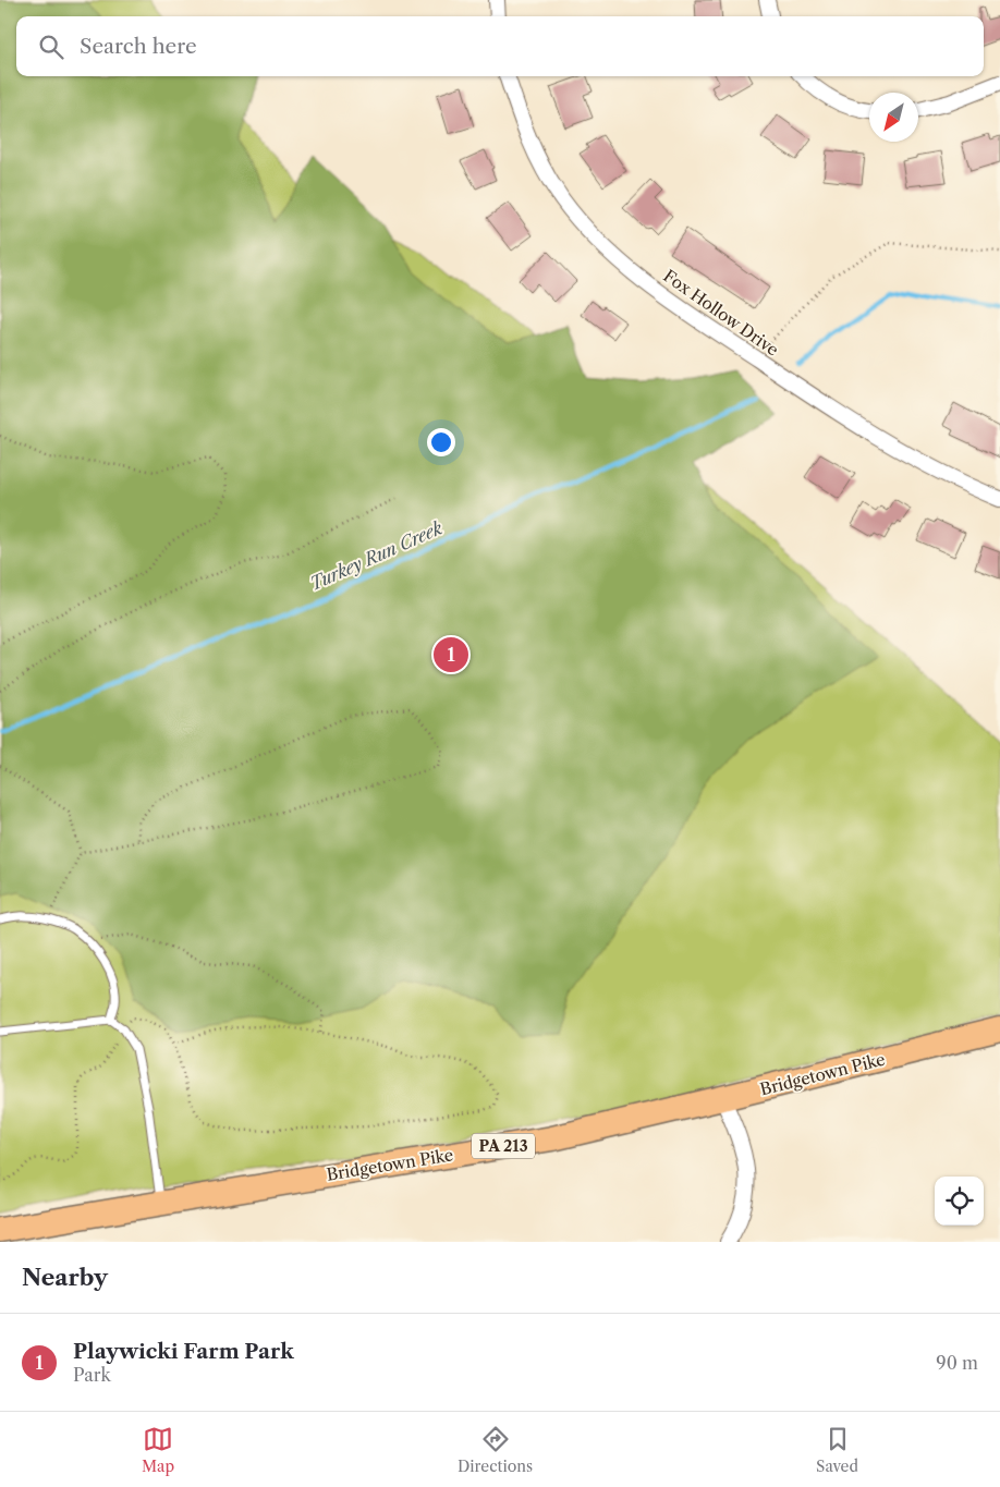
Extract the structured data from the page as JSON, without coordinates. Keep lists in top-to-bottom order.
{
  "streets": {
    "main road": ["Bridgetown Pike", "PA 213"],
    "street": ["Fox Hollow Drive"]
  },
  "water": ["Turkey Run Creek"],
  "north": "bottom left",
  "page": {
    "search": "Search here",
    "pins": "1",
    "heading": "Nearby",
    "list": [
      {
        "mark": "1",
        "name": "Playwicki Farm Park",
        "note": "Park",
        "value": "90 m"
      }
    ],
    "nav": ["Map", "Directions", "Saved"]
  }
}
